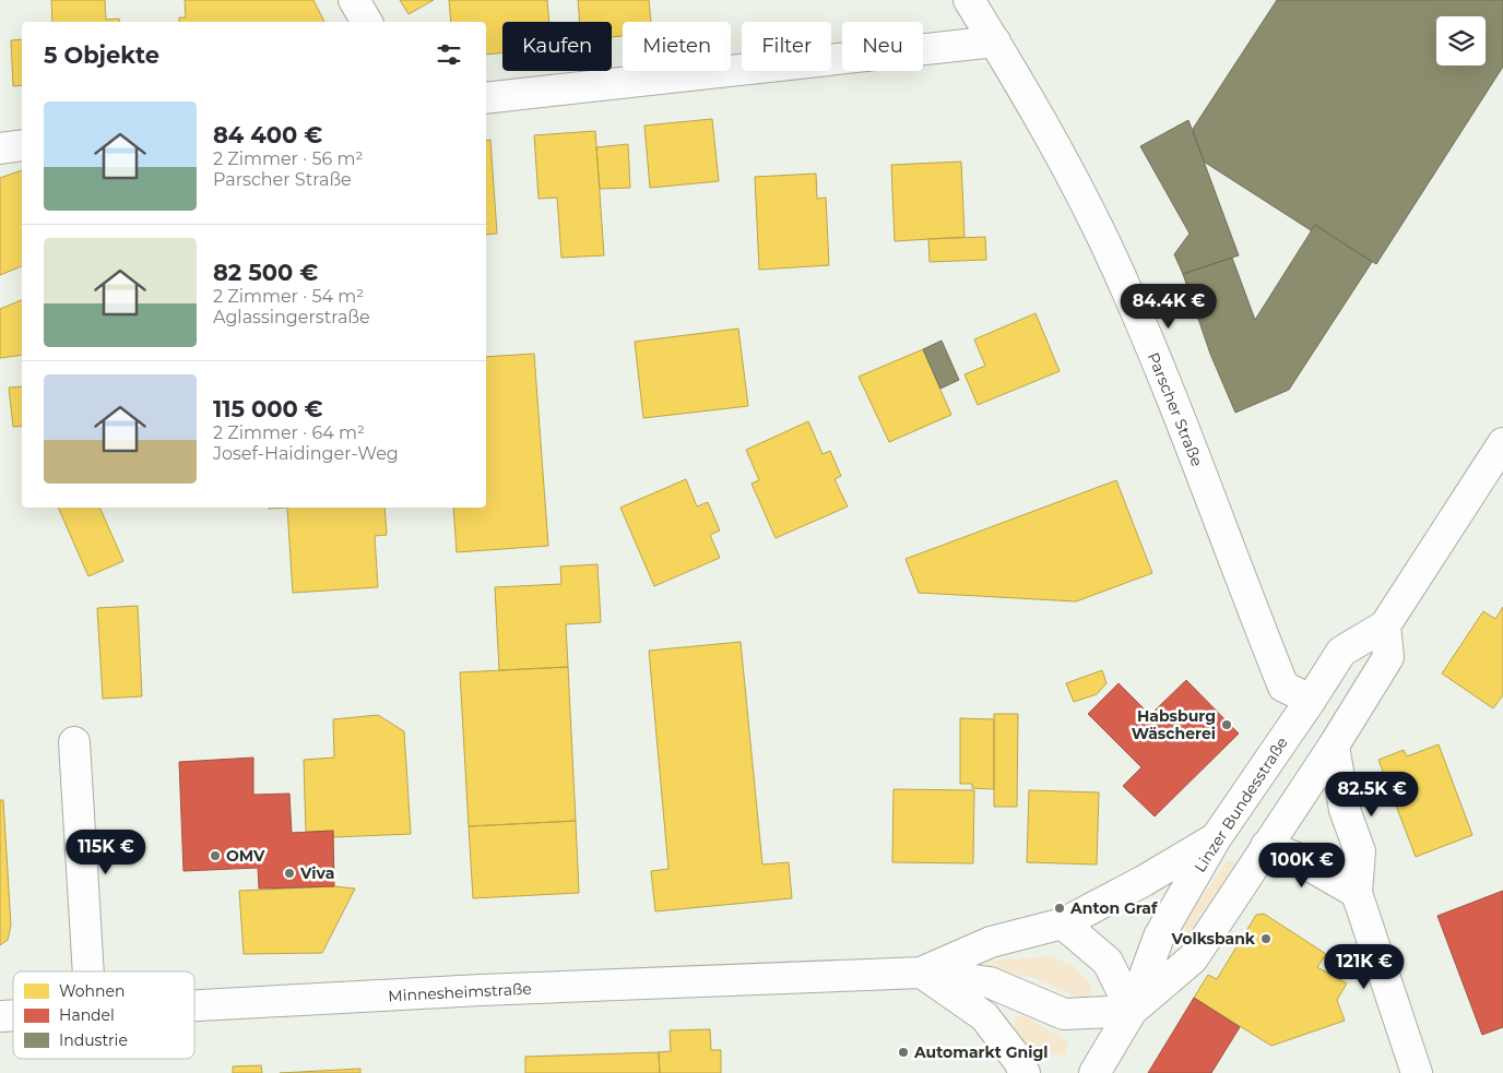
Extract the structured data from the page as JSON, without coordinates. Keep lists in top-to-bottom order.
{
  "streets": {
    "main road": ["Parscher Straße", "Linzer Bundesstraße", "Minnesheimstraße"]
  },
  "crossings": [
    ["Parscher Straße", "Linzer Bundesstraße"],
    ["Linzer Bundesstraße", "Minnesheimstraße"]
  ],
  "places": [
    "Habsburg Wäscherei",
    "OMV",
    "Viva",
    "Anton Graf",
    "Volksbank",
    "Automarkt Gnigl"
  ],
  "legend": ["Wohnen", "Handel", "Industrie"],
  "page": {
    "chip": [
      "Kaufen",
      "Mieten",
      "Filter",
      "Neu"
    ],
    "heading": "5 Objekte",
    "list": [
      {
        "name": "84 400 €",
        "note": "2 Zimmer · 56 m² · Parscher Straße"
      },
      {
        "name": "82 500 €",
        "note": "2 Zimmer · 54 m² · Aglassingerstraße"
      },
      {
        "name": "115 000 €",
        "note": "2 Zimmer · 64 m² · Josef-Haidinger-Weg"
      }
    ],
    "price": [
      "84.4K €",
      "82.5K €",
      "115K €",
      "100K €",
      "121K €"
    ]
  }
}
